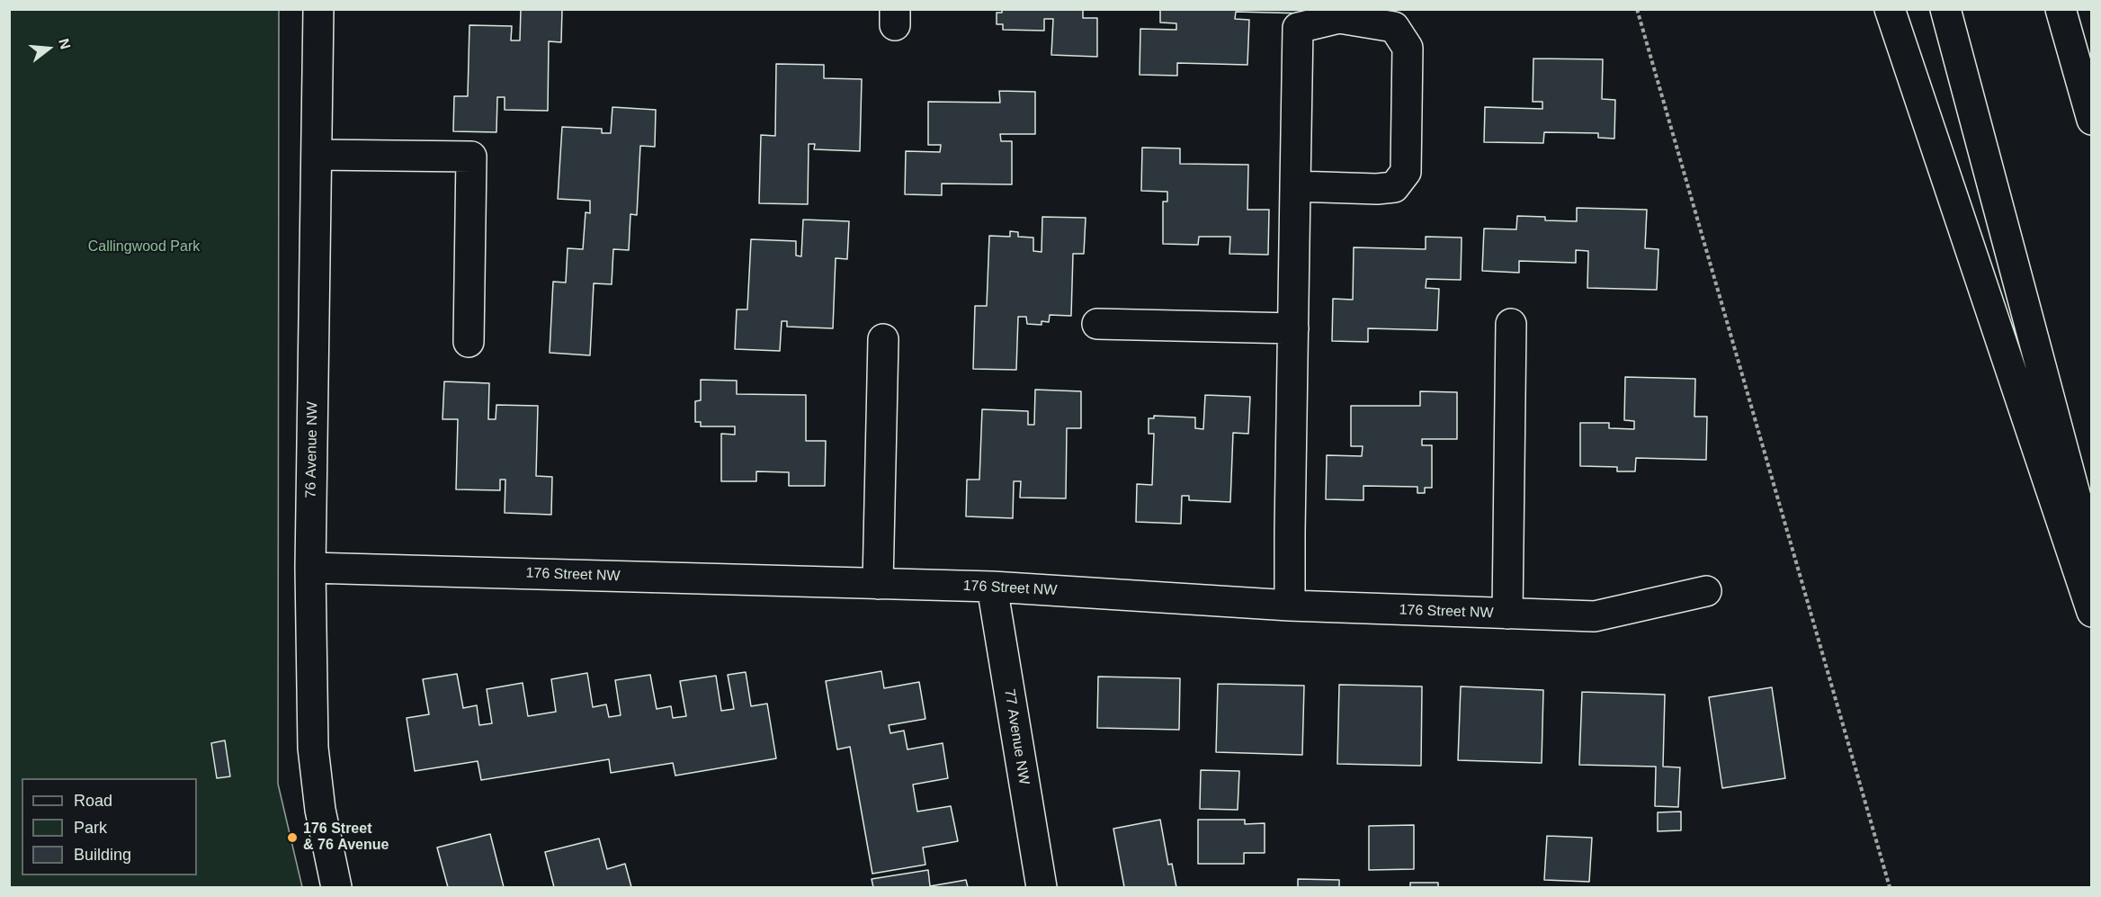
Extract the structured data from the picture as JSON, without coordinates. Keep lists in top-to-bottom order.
{
  "streets": {
    "main road": ["76 Avenue NW", "176 Street NW", "77 Avenue NW"]
  },
  "crossings": [
    ["76 Avenue NW", "176 Street NW"],
    ["176 Street NW", "77 Avenue NW"]
  ],
  "parks": ["Callingwood Park"],
  "places": ["176 Street & 76 Avenue"],
  "legend": ["Road", "Park", "Building"],
  "north": "right"
}
